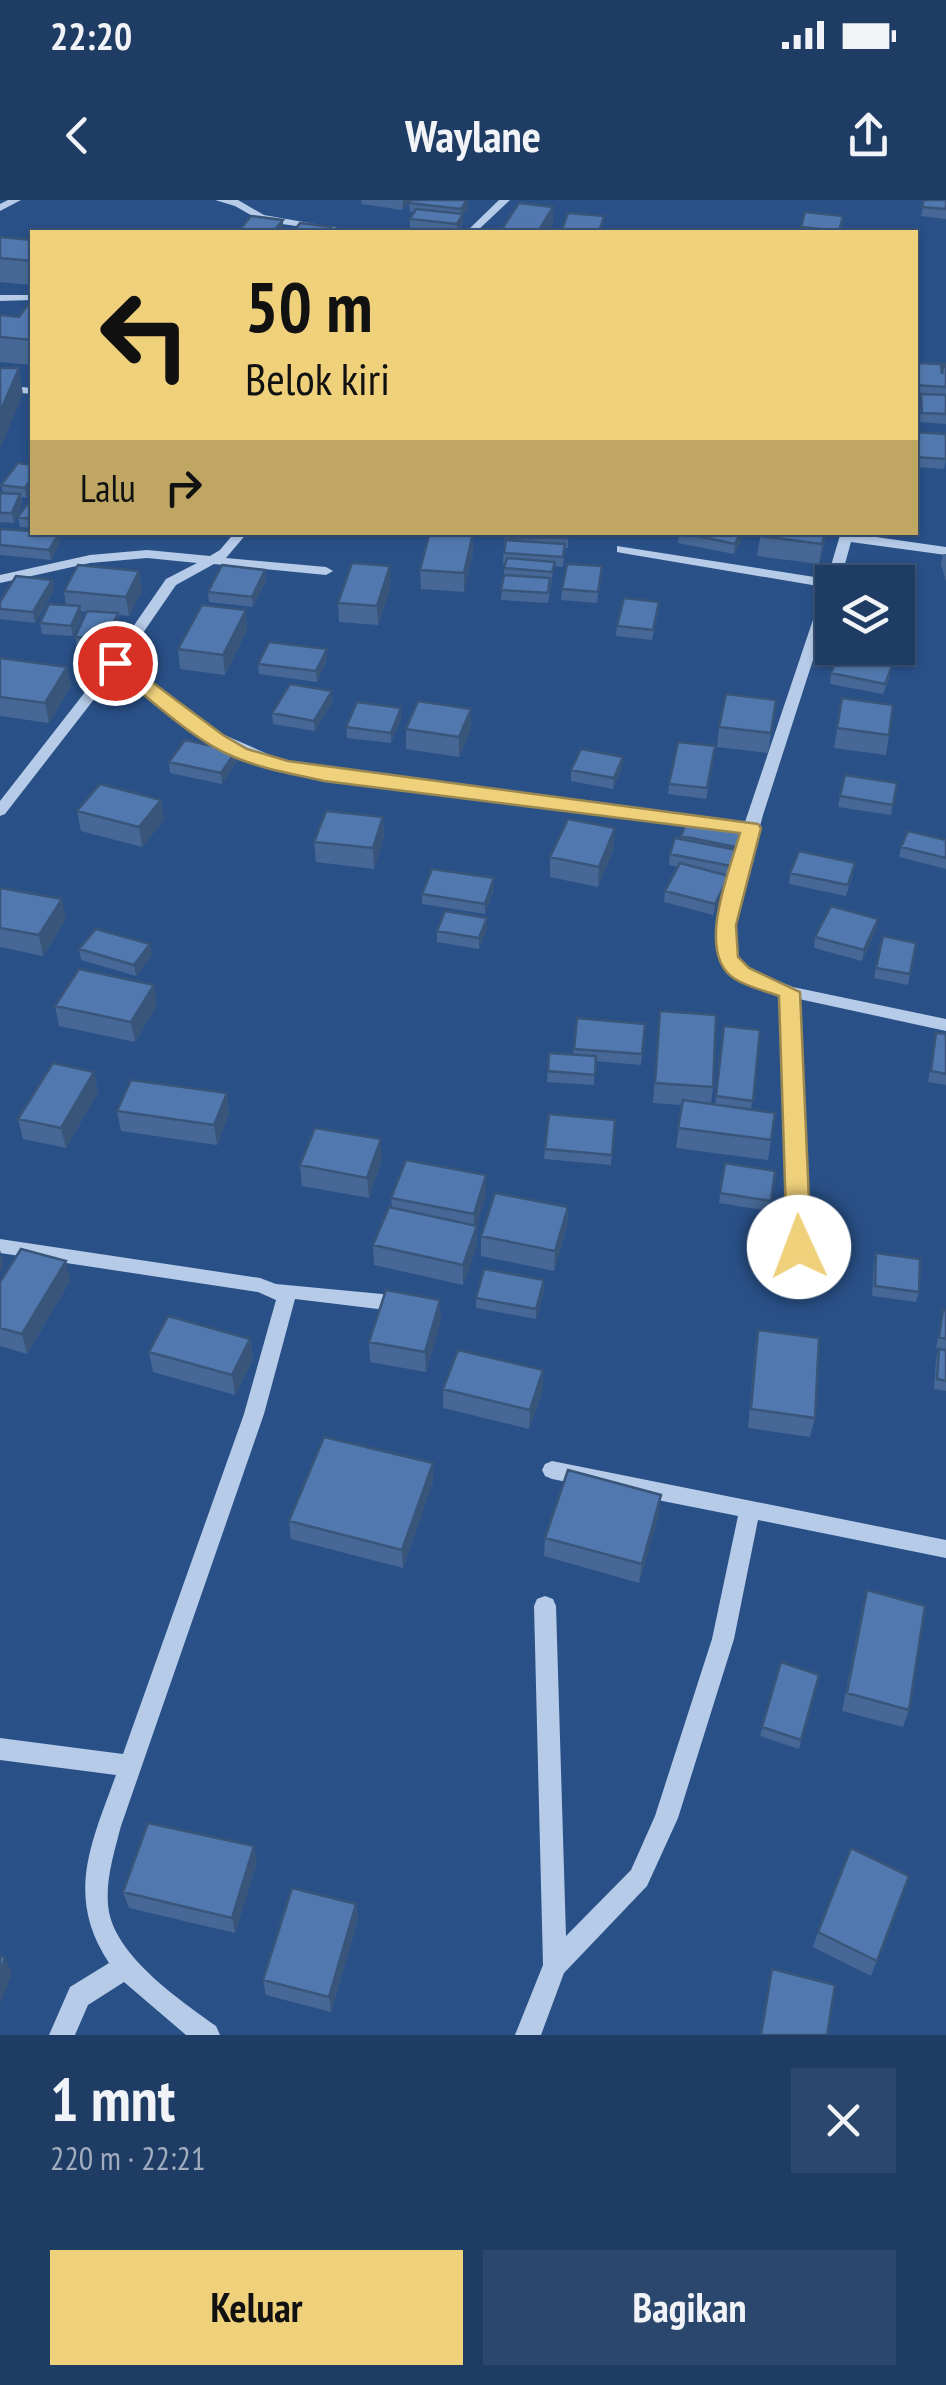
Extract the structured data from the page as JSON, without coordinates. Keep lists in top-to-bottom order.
{
  "page": {
    "status": "22:20",
    "header": "Waylane",
    "turn": ["50 m", "Belok kiri"],
    "then": "Lalu",
    "heading": ["1 mnt", "220 m · 22:21"],
    "buttons": ["Keluar", "Bagikan"]
  }
}
